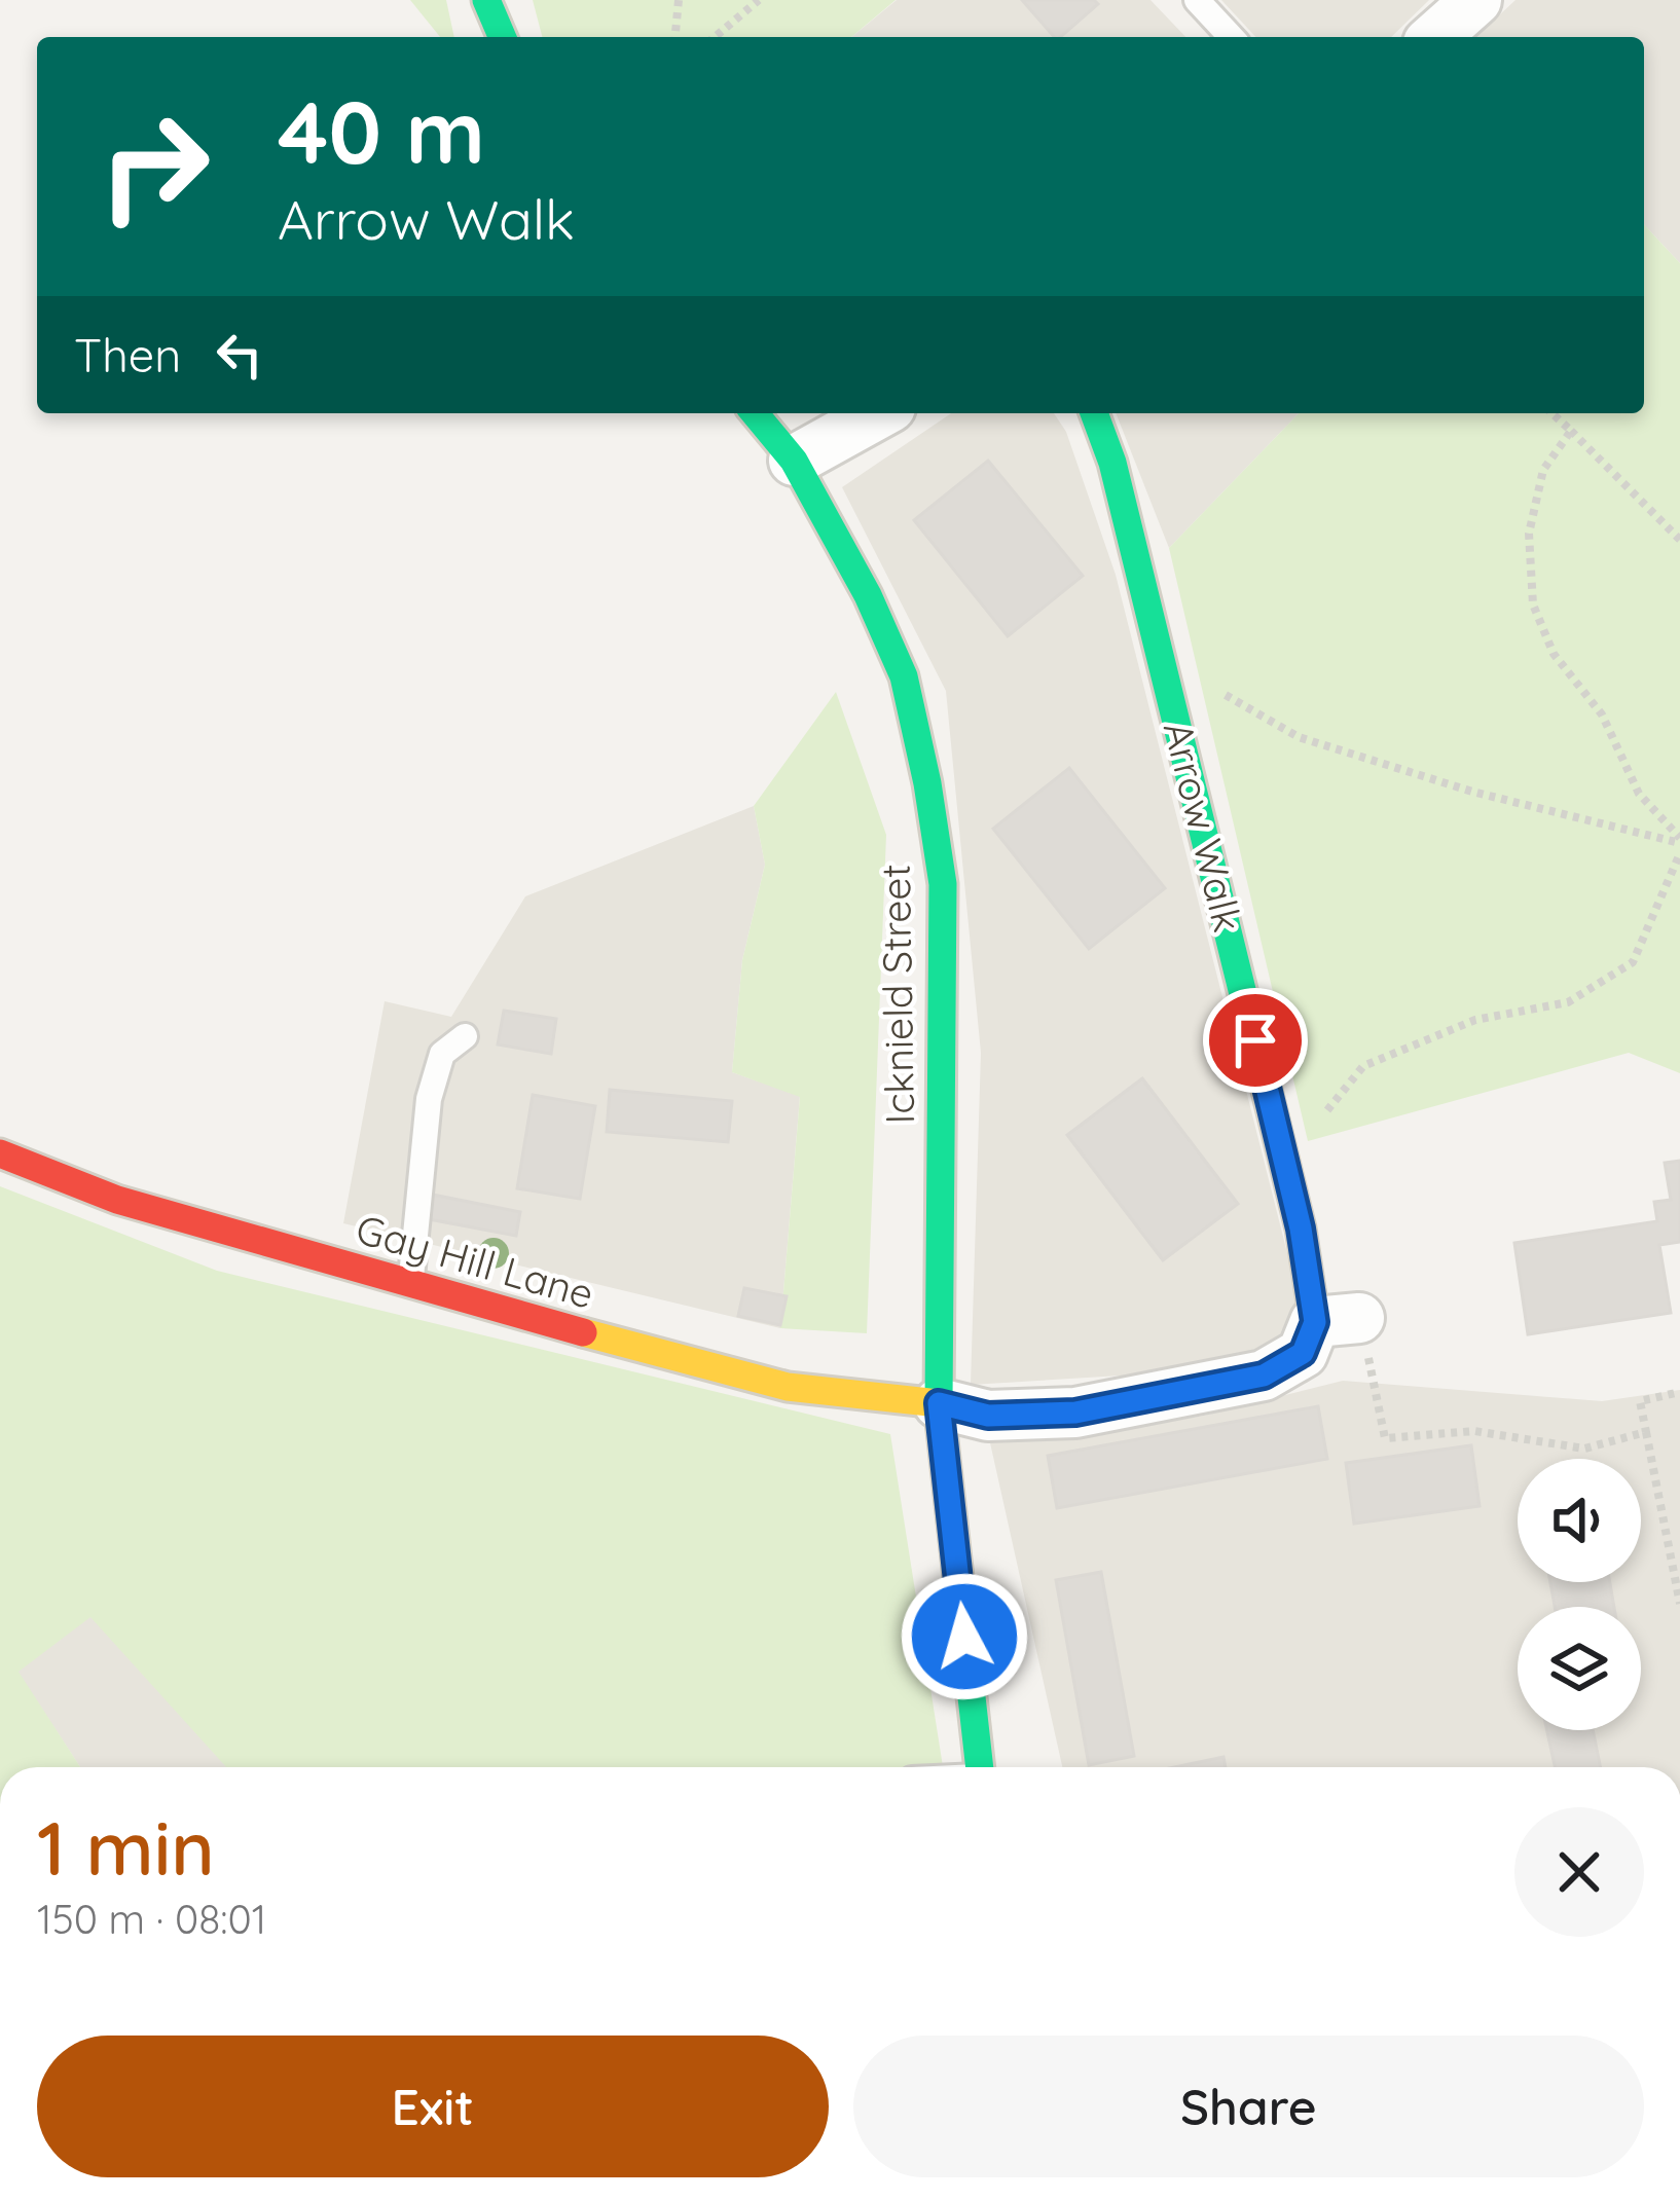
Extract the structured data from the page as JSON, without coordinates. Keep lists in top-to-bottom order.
{
  "streets": {
    "street": ["Arrow Walk", "Icknield Street", "Gay Hill Lane"]
  },
  "crossings": [
    ["Icknield Street", "Gay Hill Lane"]
  ],
  "page": {
    "turn": ["40 m", "Arrow Walk"],
    "then": "Then",
    "heading": ["1 min", "150 m · 08:01"],
    "buttons": ["Exit", "Share"]
  }
}
